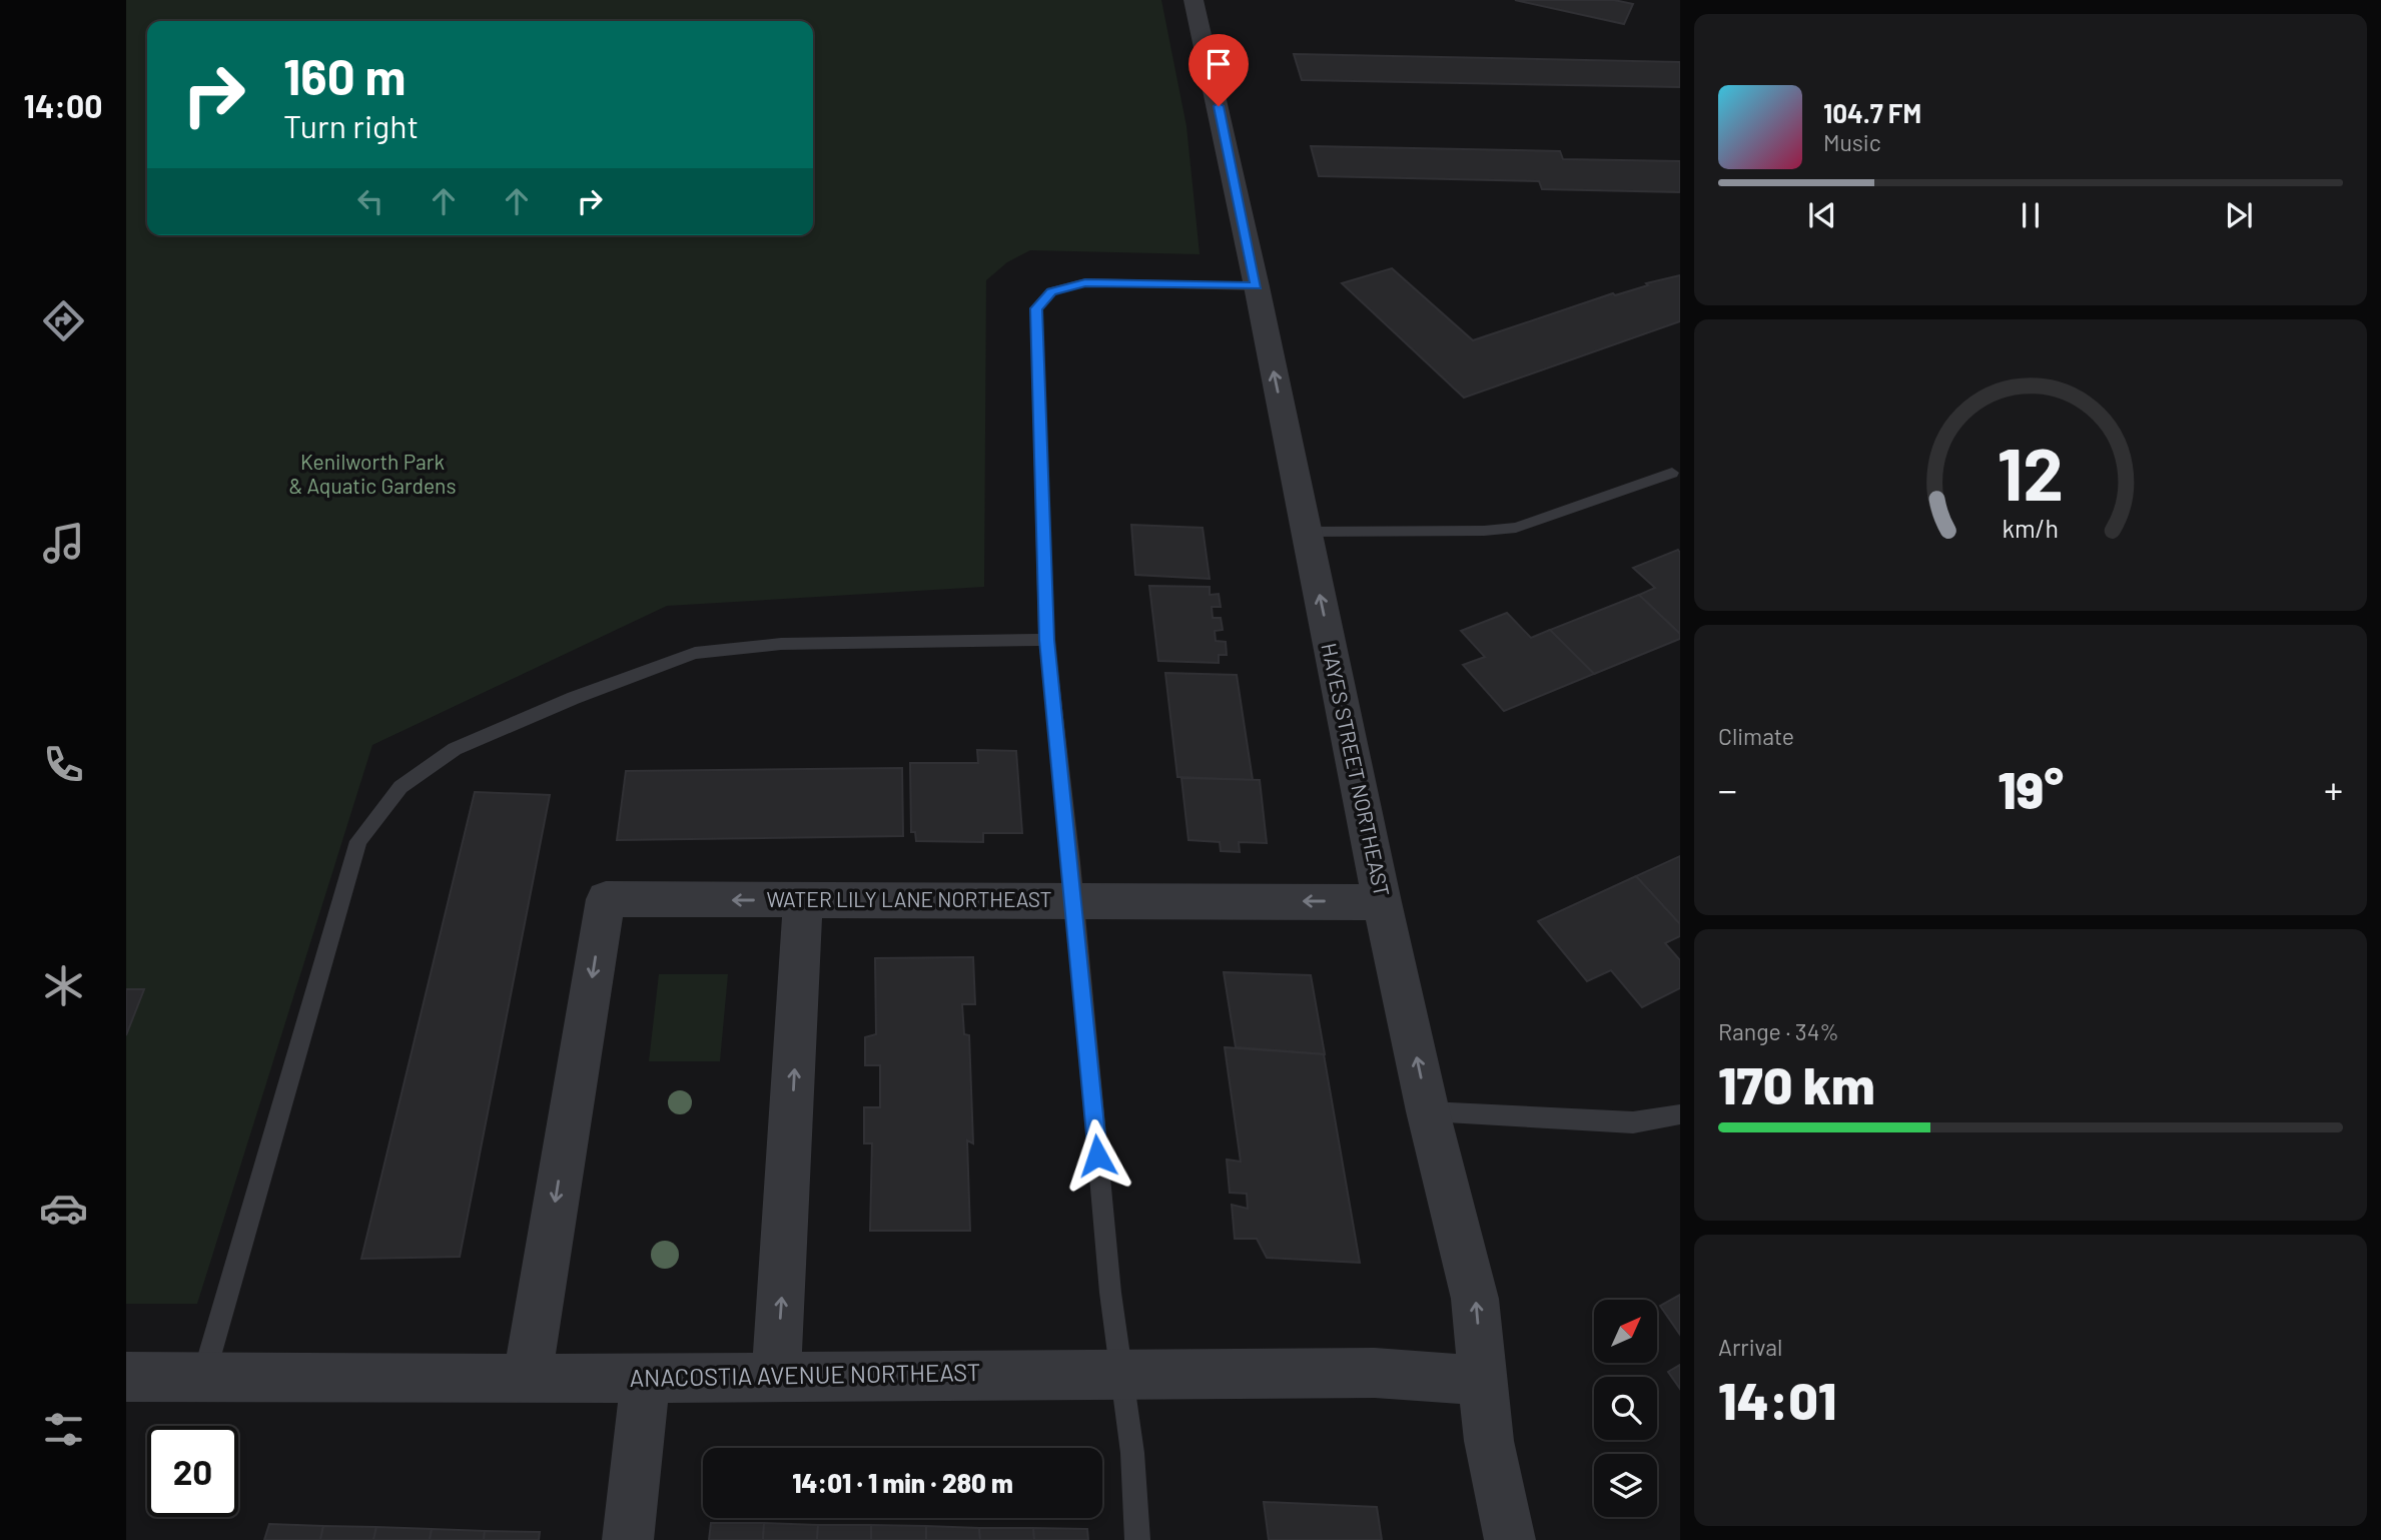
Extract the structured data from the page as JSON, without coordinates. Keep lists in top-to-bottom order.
{
  "streets": {
    "street": ["HAYES STREET NORTHEAST", "WATER LILY LANE NORTHEAST", "ANACOSTIA AVENUE NORTHEAST"]
  },
  "crossings": [
    ["HAYES STREET NORTHEAST", "WATER LILY LANE NORTHEAST"],
    ["HAYES STREET NORTHEAST", "ANACOSTIA AVENUE NORTHEAST"],
    ["WATER LILY LANE NORTHEAST", "ANACOSTIA AVENUE NORTHEAST"]
  ],
  "one_way": ["HAYES STREET NORTHEAST"],
  "parks": ["Kenilworth Park & Aquatic Gardens"],
  "north": "top right",
  "page": {
    "tabs": "14:00",
    "turn": ["160 m", "Turn right"],
    "song": ["104.7 FM", "Music"],
    "tile": [
      "Climate",
      ["Range · 34%", "170 km"],
      ["Arrival", "14:01"]
    ],
    "heat": ["−", "19°", "+"],
    "limit": "20",
    "trip": "14:01 · 1 min · 280 m",
    "gauge": ["12", "km/h"]
  }
}
